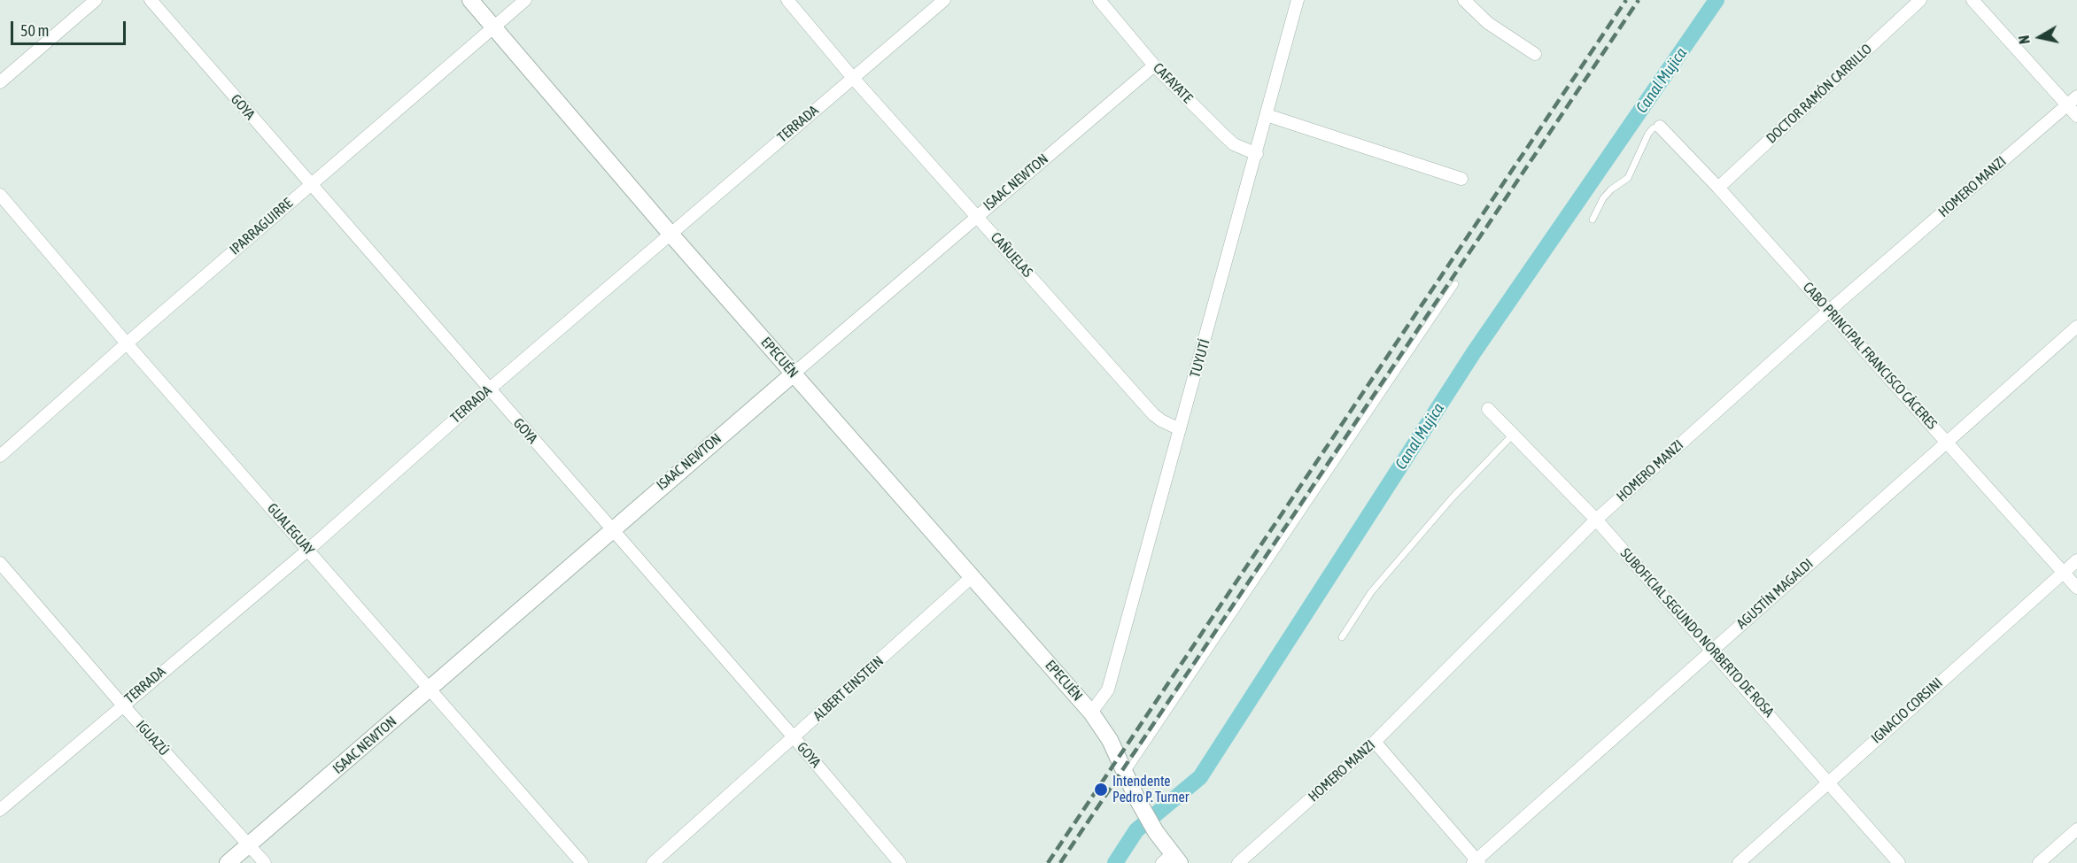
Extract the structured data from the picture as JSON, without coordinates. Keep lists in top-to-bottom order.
{
  "streets": {
    "street": [
      "CAFAYATE",
      "DOCTOR RAMÓN CARRILLO",
      "GOYA",
      "TERRADA",
      "ISAAC NEWTON",
      "HOMERO MANZI",
      "IPARRAGUIRRE",
      "CAÑUELAS",
      "CABO PRINCIPAL FRANCISCO CÁCERES",
      "EPECUÉN",
      "TUYUTÍ",
      "GUALEGUAY",
      "AGUSTÍN MAGALDI",
      "SUBOFICIAL SEGUNDO NORBERTO DE ROSA",
      "ALBERT EINSTEIN",
      "IGNACIO CORSINI",
      "IGUAZÚ"
    ]
  },
  "crossings": [
    ["CAFAYATE", "ISAAC NEWTON"],
    ["CAFAYATE", "TUYUTÍ"],
    ["DOCTOR RAMÓN CARRILLO", "CABO PRINCIPAL FRANCISCO CÁCERES"],
    ["GOYA", "TERRADA"],
    ["GOYA", "ISAAC NEWTON"],
    ["GOYA", "IPARRAGUIRRE"],
    ["GOYA", "ALBERT EINSTEIN"],
    ["TERRADA", "CAÑUELAS"],
    ["TERRADA", "EPECUÉN"],
    ["TERRADA", "GUALEGUAY"],
    ["TERRADA", "IGUAZÚ"],
    ["ISAAC NEWTON", "CAÑUELAS"],
    ["ISAAC NEWTON", "EPECUÉN"],
    ["ISAAC NEWTON", "GUALEGUAY"],
    ["ISAAC NEWTON", "IGUAZÚ"],
    ["HOMERO MANZI", "CABO PRINCIPAL FRANCISCO CÁCERES"],
    ["HOMERO MANZI", "SUBOFICIAL SEGUNDO NORBERTO DE ROSA"],
    ["IPARRAGUIRRE", "EPECUÉN"],
    ["IPARRAGUIRRE", "GUALEGUAY"],
    ["CAÑUELAS", "TUYUTÍ"],
    ["CABO PRINCIPAL FRANCISCO CÁCERES", "AGUSTÍN MAGALDI"],
    ["CABO PRINCIPAL FRANCISCO CÁCERES", "IGNACIO CORSINI"],
    ["EPECUÉN", "TUYUTÍ"],
    ["EPECUÉN", "ALBERT EINSTEIN"],
    ["AGUSTÍN MAGALDI", "SUBOFICIAL SEGUNDO NORBERTO DE ROSA"],
    ["SUBOFICIAL SEGUNDO NORBERTO DE ROSA", "IGNACIO CORSINI"]
  ],
  "water": ["Canal Mujica"],
  "places": ["Intendente Pedro P. Turner"],
  "scale_bar": "50 m",
  "north": "left"
}
